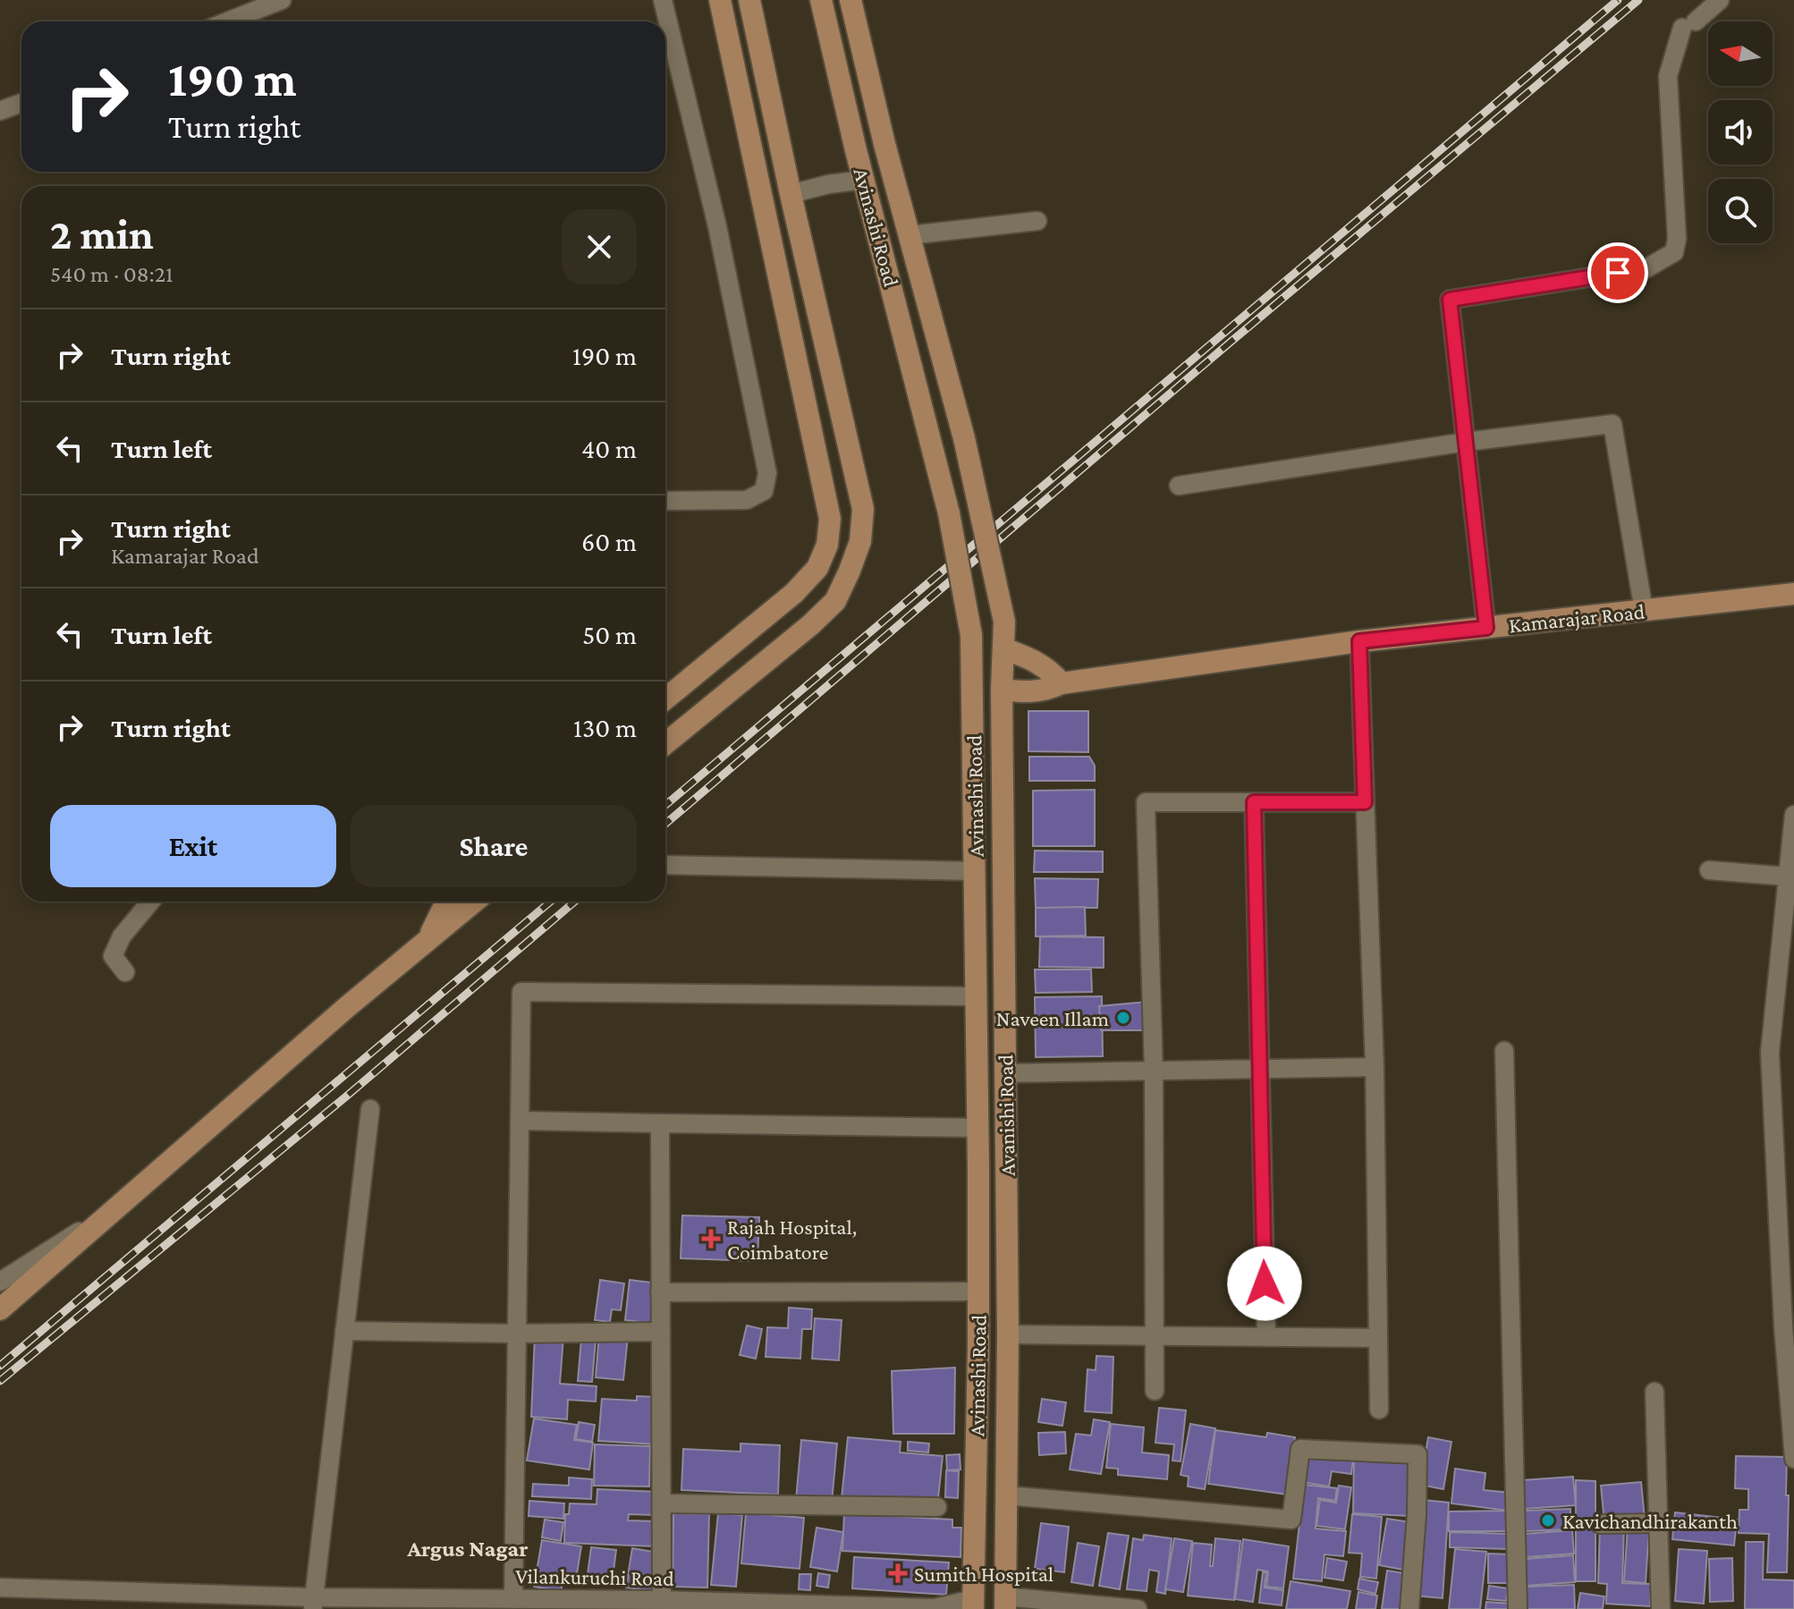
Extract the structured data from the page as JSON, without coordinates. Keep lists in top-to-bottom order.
{
  "streets": {
    "main road": ["Avinashi Road", "Kamarajar Road", "Avanishi Road"],
    "street": ["Vilankuruchi Road"]
  },
  "crossings": [
    ["Avinashi Road", "Avanishi Road"],
    ["Avinashi Road", "Vilankuruchi Road"],
    ["Kamarajar Road", "Avanishi Road"]
  ],
  "districts": ["Argus Nagar"],
  "places": {
    "other": ["Naveen Illam", "Kavichandhirakanth"],
    "health": ["Rajah Hospital, Coimbatore", "Sumith Hospital"]
  },
  "north": "left",
  "page": {
    "turn": ["190 m", "Turn right"],
    "heading": ["2 min", "540 m · 08:21"],
    "list": [
      {
        "name": "Turn right",
        "value": "190 m"
      },
      {
        "name": "Turn left",
        "value": "40 m"
      },
      {
        "name": "Turn right",
        "note": "Kamarajar Road",
        "value": "60 m"
      },
      {
        "name": "Turn left",
        "value": "50 m"
      },
      {
        "name": "Turn right",
        "value": "130 m"
      }
    ],
    "buttons": ["Exit", "Share"]
  }
}
